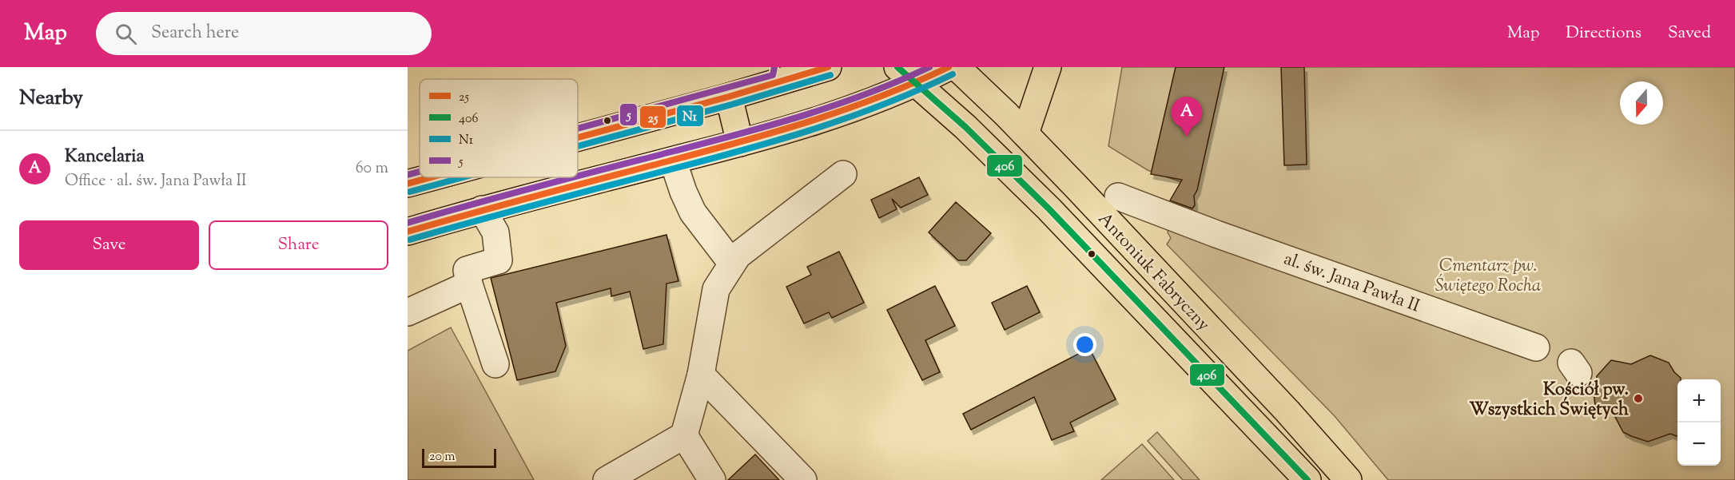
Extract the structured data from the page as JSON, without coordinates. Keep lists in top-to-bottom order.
{
  "streets": {
    "main road": ["Antoniuk Fabryczny"],
    "street": ["al. św. Jana Pawła II"]
  },
  "parks": ["Cmentarz pw. Świętego Rocha"],
  "places": ["Kościół pw. Wszystkich Świętych"],
  "lines": [
    "transit line 25",
    "transit line 406",
    "transit line 5",
    "transit line N1"
  ],
  "legend": [
    "25",
    "406",
    "N1",
    "5"
  ],
  "scale_bar": "20 m",
  "north": "bottom",
  "page": {
    "header": "Map",
    "search": "Search here",
    "nav": ["Map", "Directions", "Saved"],
    "heading": "Nearby",
    "pins": "A",
    "list": [
      {
        "mark": "A",
        "name": "Kancelaria",
        "note": "Office · al. św. Jana Pawła II",
        "value": "60 m"
      }
    ],
    "buttons": ["Save", "Share"],
    "map_buttons": ["+", "−"],
    "scale": "20 m"
  }
}
